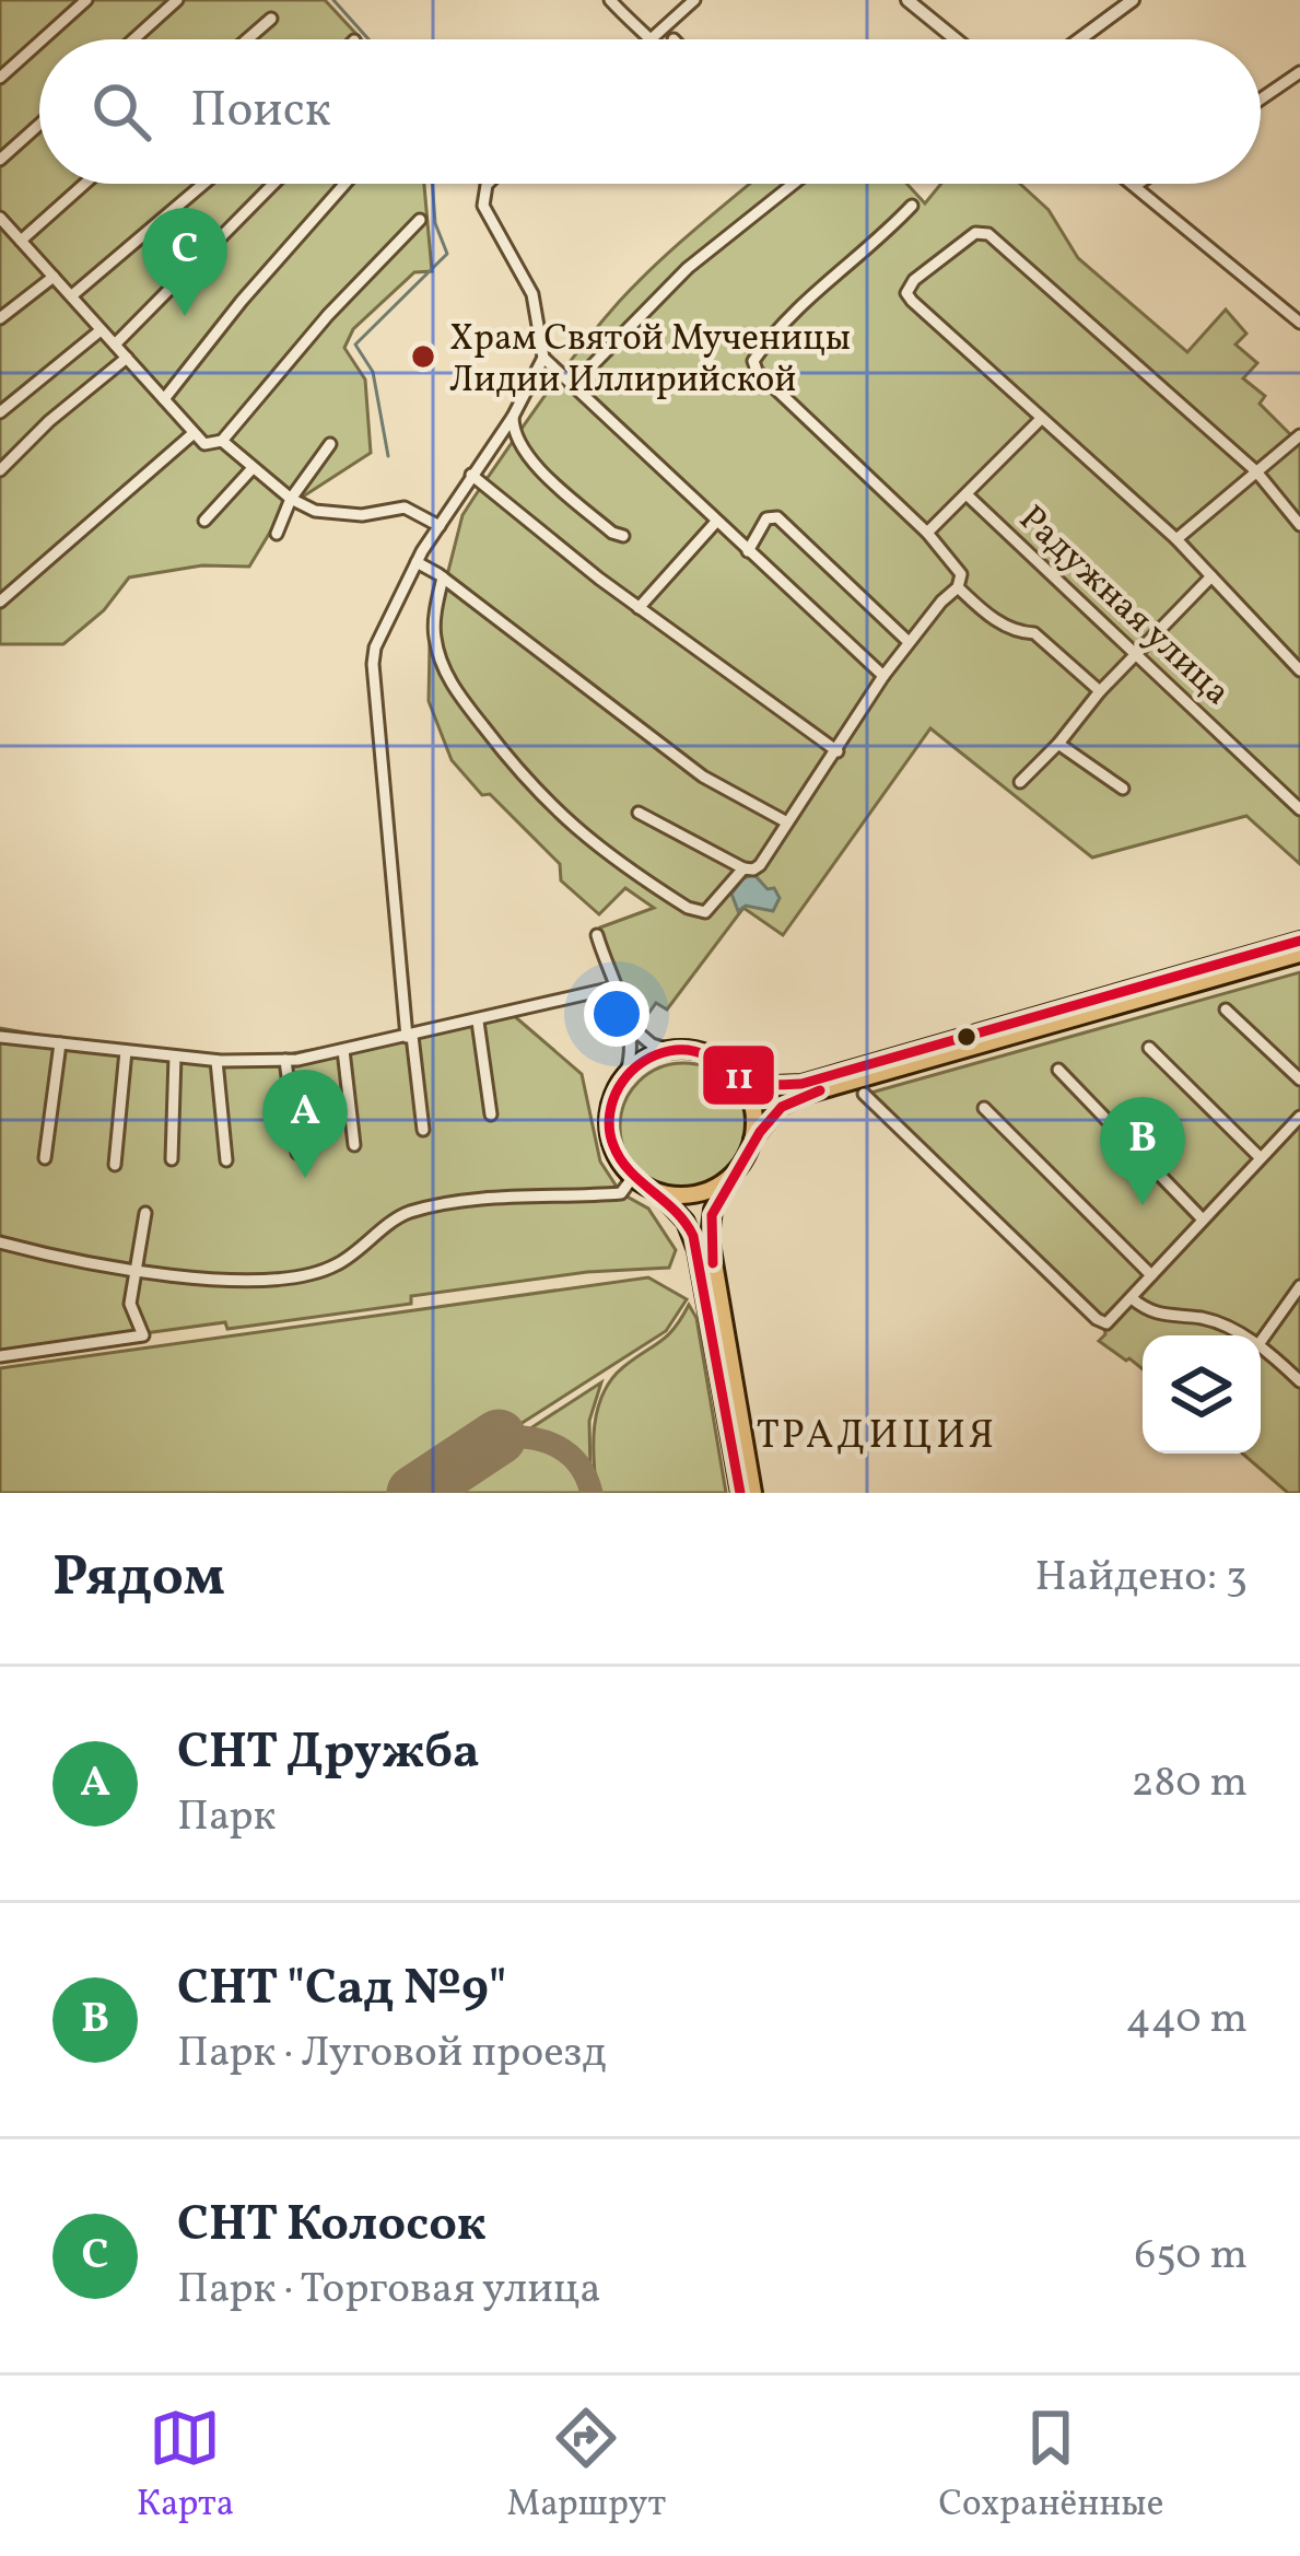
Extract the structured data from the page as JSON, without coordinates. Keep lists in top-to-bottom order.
{
  "streets": {
    "street": ["Радужная улица"]
  },
  "districts": ["ТРАДИЦИЯ"],
  "places": ["Храм Святой Мученицы Лидии Иллирийской"],
  "lines": ["transit line 11"],
  "page": {
    "search": "Поиск",
    "pins": ["C", "A", "B"],
    "heading": ["Рядом", "Найдено: 3"],
    "list": [
      {
        "mark": "A",
        "name": "СНТ Дружба",
        "note": "Парк",
        "value": "280 m"
      },
      {
        "mark": "B",
        "name": "СНТ \"Сад №9\"",
        "note": "Парк · Луговой проезд",
        "value": "440 m"
      },
      {
        "mark": "C",
        "name": "СНТ Колосок",
        "note": "Парк · Торговая улица",
        "value": "650 m"
      }
    ],
    "nav": ["Карта", "Маршрут", "Сохранённые"]
  }
}
